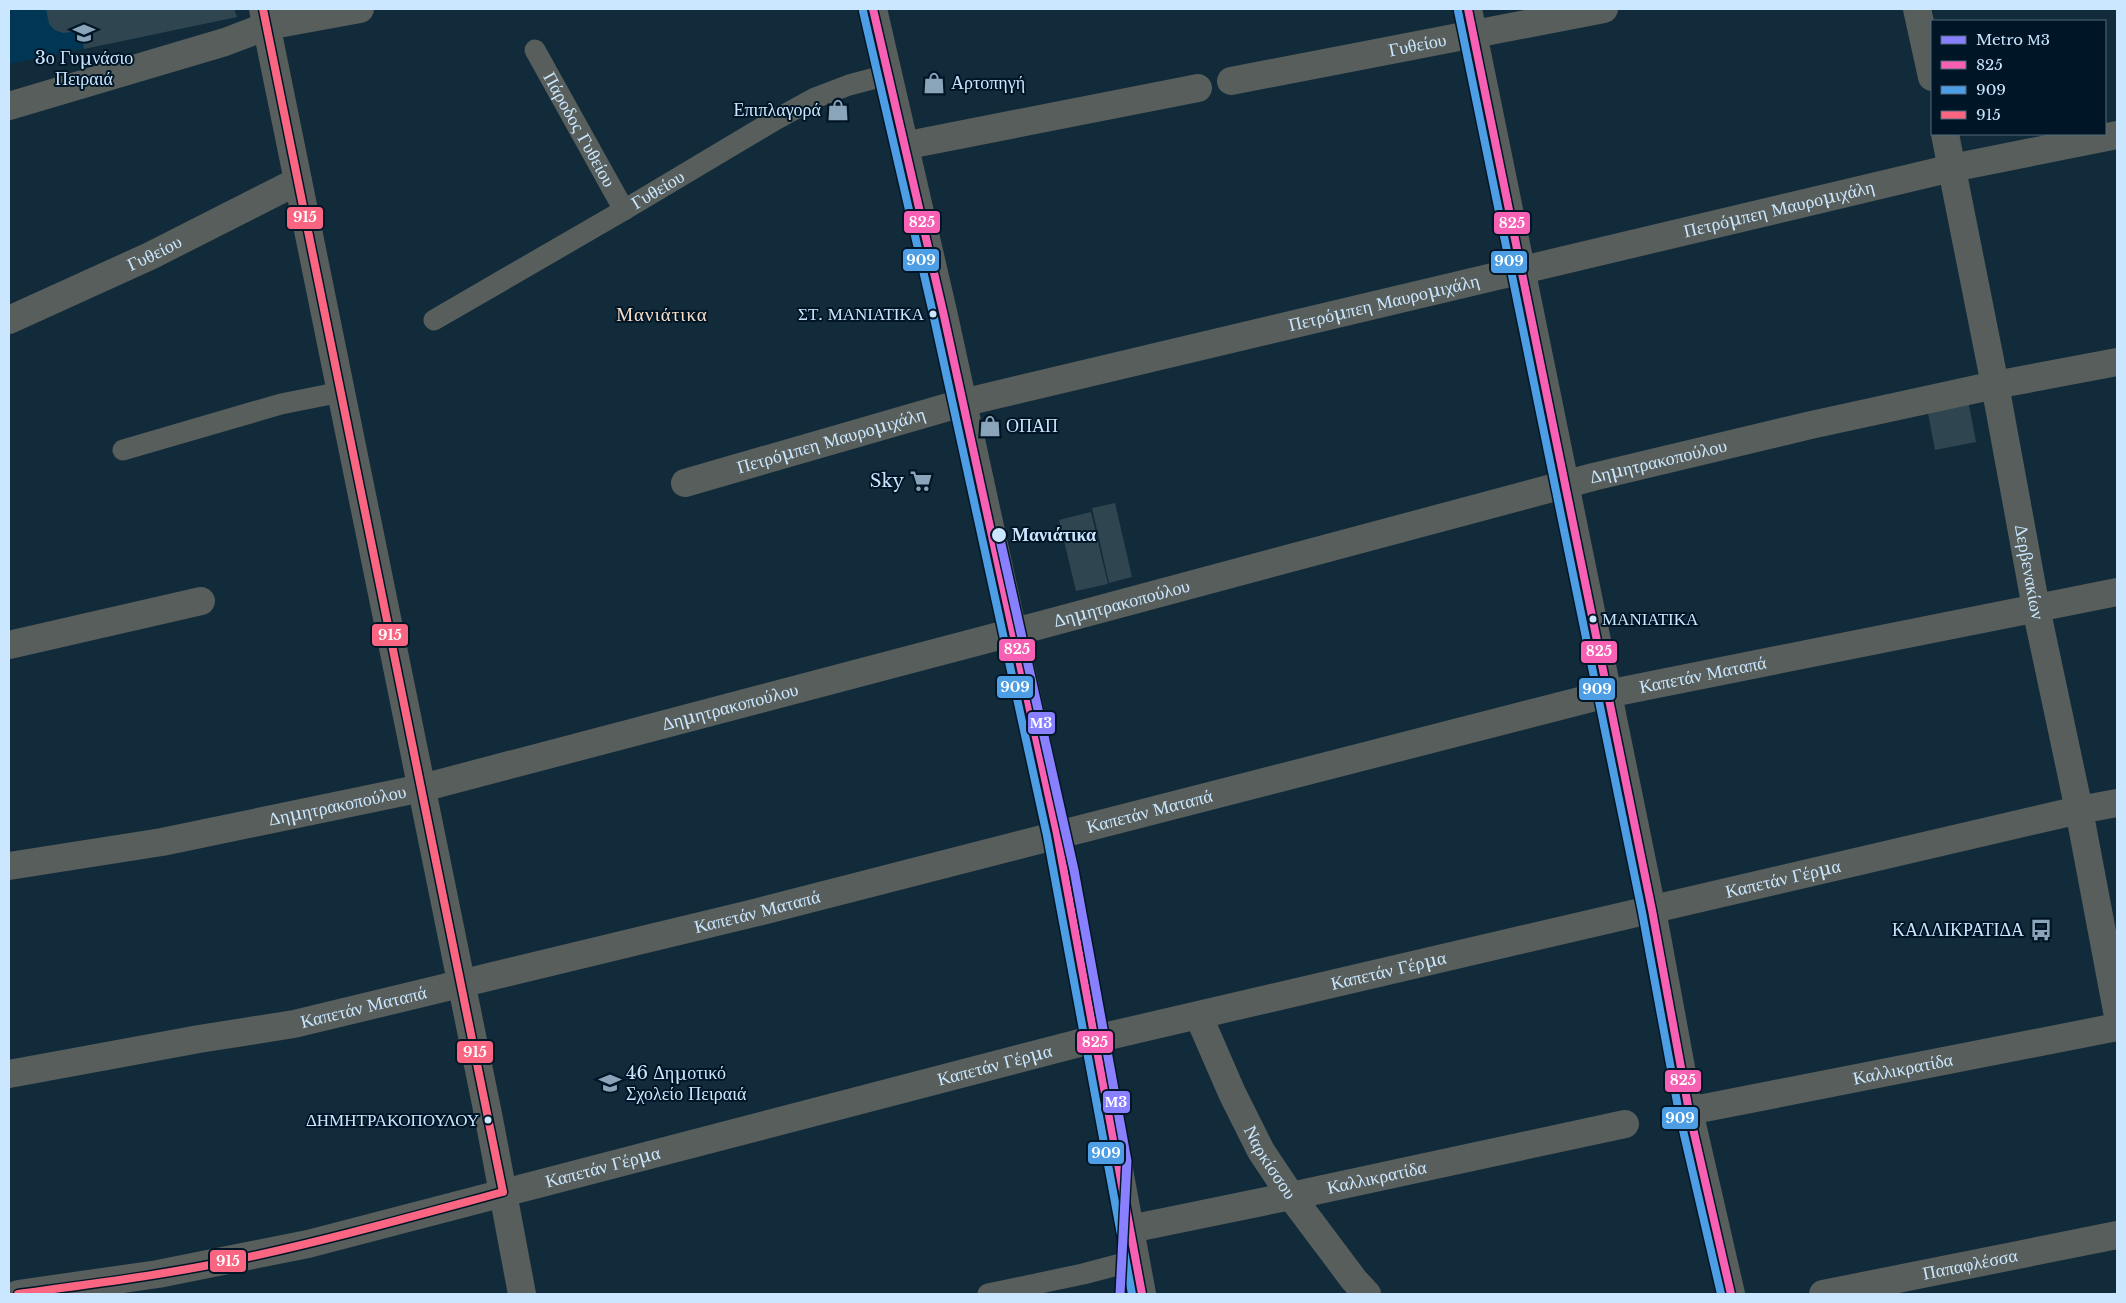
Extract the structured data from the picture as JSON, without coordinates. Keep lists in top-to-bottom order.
{
  "streets": {
    "street": [
      "Γυθείου",
      "Πετρόμπεη Μαυρομιχάλη",
      "Δημητρακοπούλου",
      "Δερβενακίων",
      "Καπετάν Ματαπά",
      "Καπετάν Γέρμα",
      "Καλλικρατίδα",
      "Ναρκίσσου",
      "Παπαφλέσσα"
    ],
    "lane": ["Πάροδος Γυθείου"]
  },
  "crossings": [
    ["Γυθείου", "Πάροδος Γυθείου"],
    ["Πετρόμπεη Μαυρομιχάλη", "Δερβενακίων"],
    ["Δημητρακοπούλου", "Δερβενακίων"],
    ["Δερβενακίων", "Καπετάν Ματαπά"],
    ["Δερβενακίων", "Καπετάν Γέρμα"],
    ["Καπετάν Γέρμα", "Ναρκίσσου"],
    ["Καλλικρατίδα", "Ναρκίσσου"]
  ],
  "districts": ["Μανιάτικα"],
  "places": {
    "school or university": ["3ο Γυμνάσιο Πειραιά", "46 Δημοτικό Σχολείο Πειραιά"],
    "shop": ["Αρτοπηγή", "Επιπλαγορά", "ΟΠΑΠ"],
    "other": [
      "ΣΤ. ΜΑΝΙΑΤΙΚΑ",
      "Μανιάτικα",
      "ΜΑΝΙΑΤΙΚΑ",
      "ΔΗΜΗΤΡΑΚΟΠΟΥΛΟΥ"
    ],
    "supermarket": ["Sky"],
    "bus stop": ["ΚΑΛΛΙΚΡΑΤΙΔΑ"]
  },
  "lines": [
    "transit line 825",
    "transit line 915",
    "transit line 909",
    "metro line Μ3"
  ],
  "legend": [
    "Metro Μ3",
    "825",
    "909",
    "915"
  ]
}
